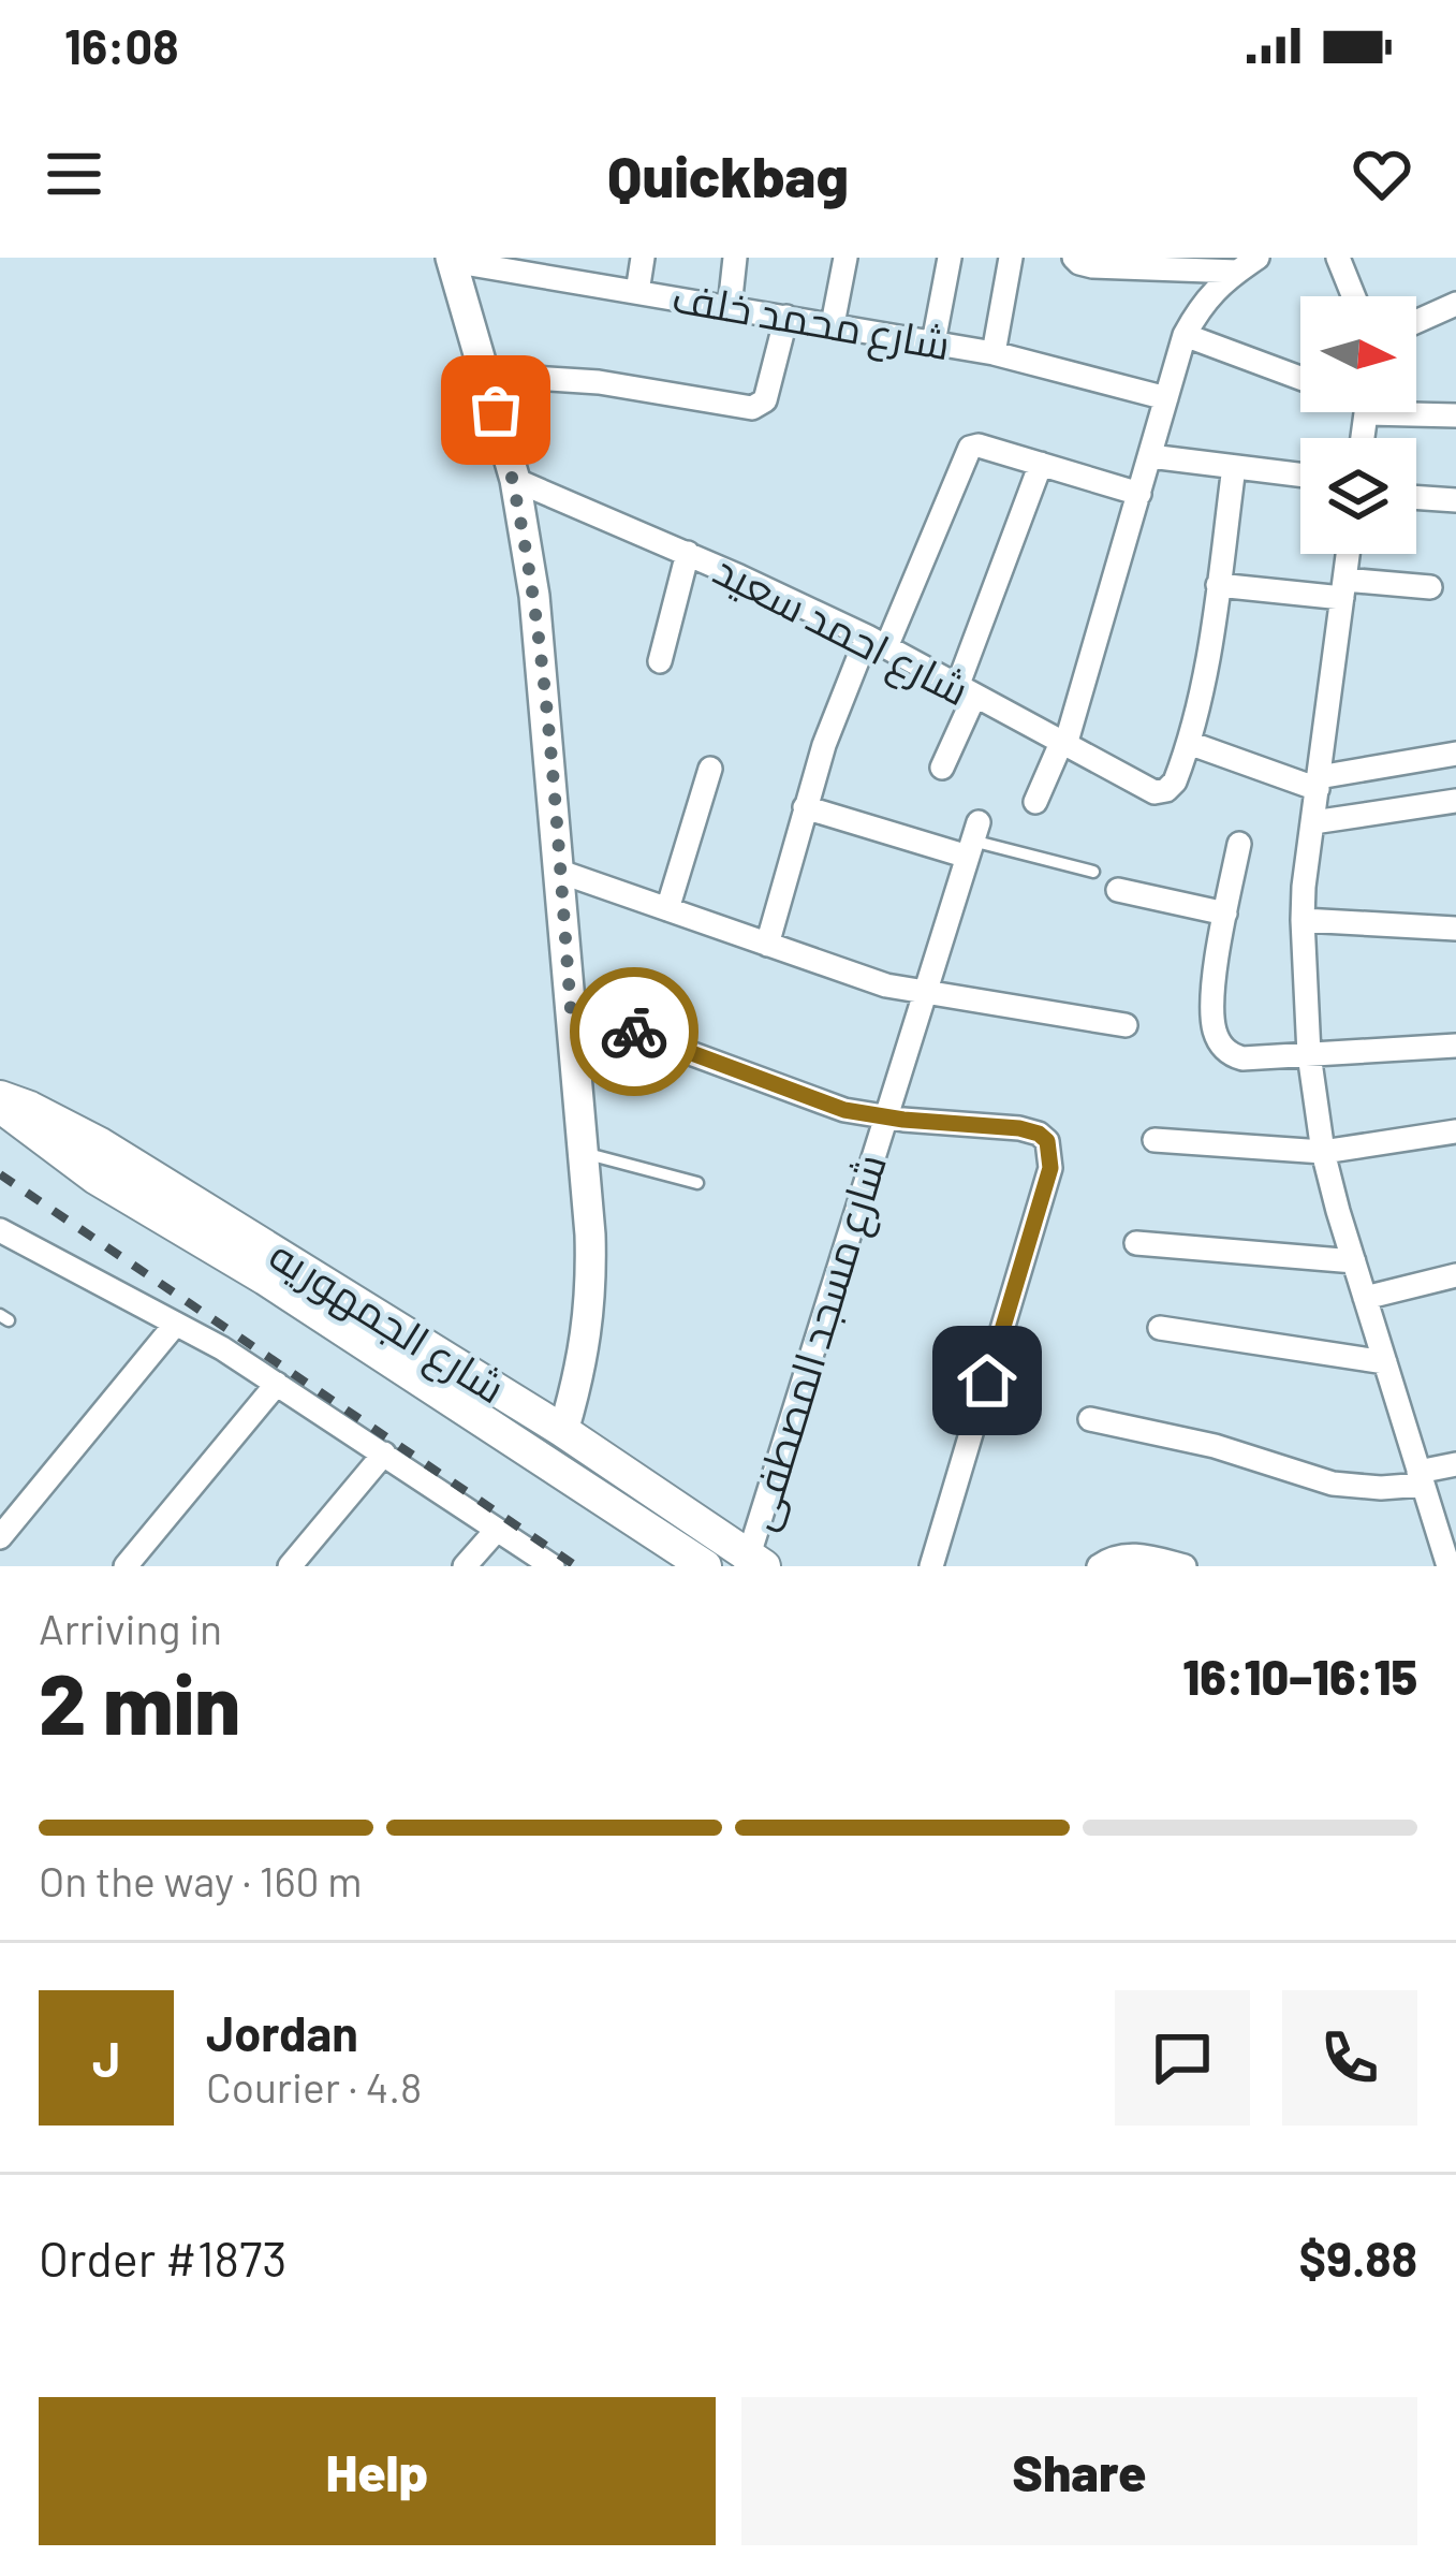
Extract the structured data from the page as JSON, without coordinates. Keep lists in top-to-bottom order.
{
  "streets": {
    "main road": ["شارع الجمهوريه"],
    "street": ["شارع محمد خلف", "شارع احمد سعيد", "شارع مسجد المصطفى"]
  },
  "crossings": [
    ["شارع الجمهوريه", "شارع مسجد المصطفى"]
  ],
  "north": "right",
  "page": {
    "status": "16:08",
    "header": "Quickbag",
    "heading": ["2 min", "Arriving in", "16:10–16:15"],
    "panel": [
      "Jordan",
      "Courier · 4.8",
      "Order #1873",
      "$9.88"
    ],
    "bar": "On the way · 160 m",
    "round": "J",
    "buttons": ["Help", "Share"]
  }
}
